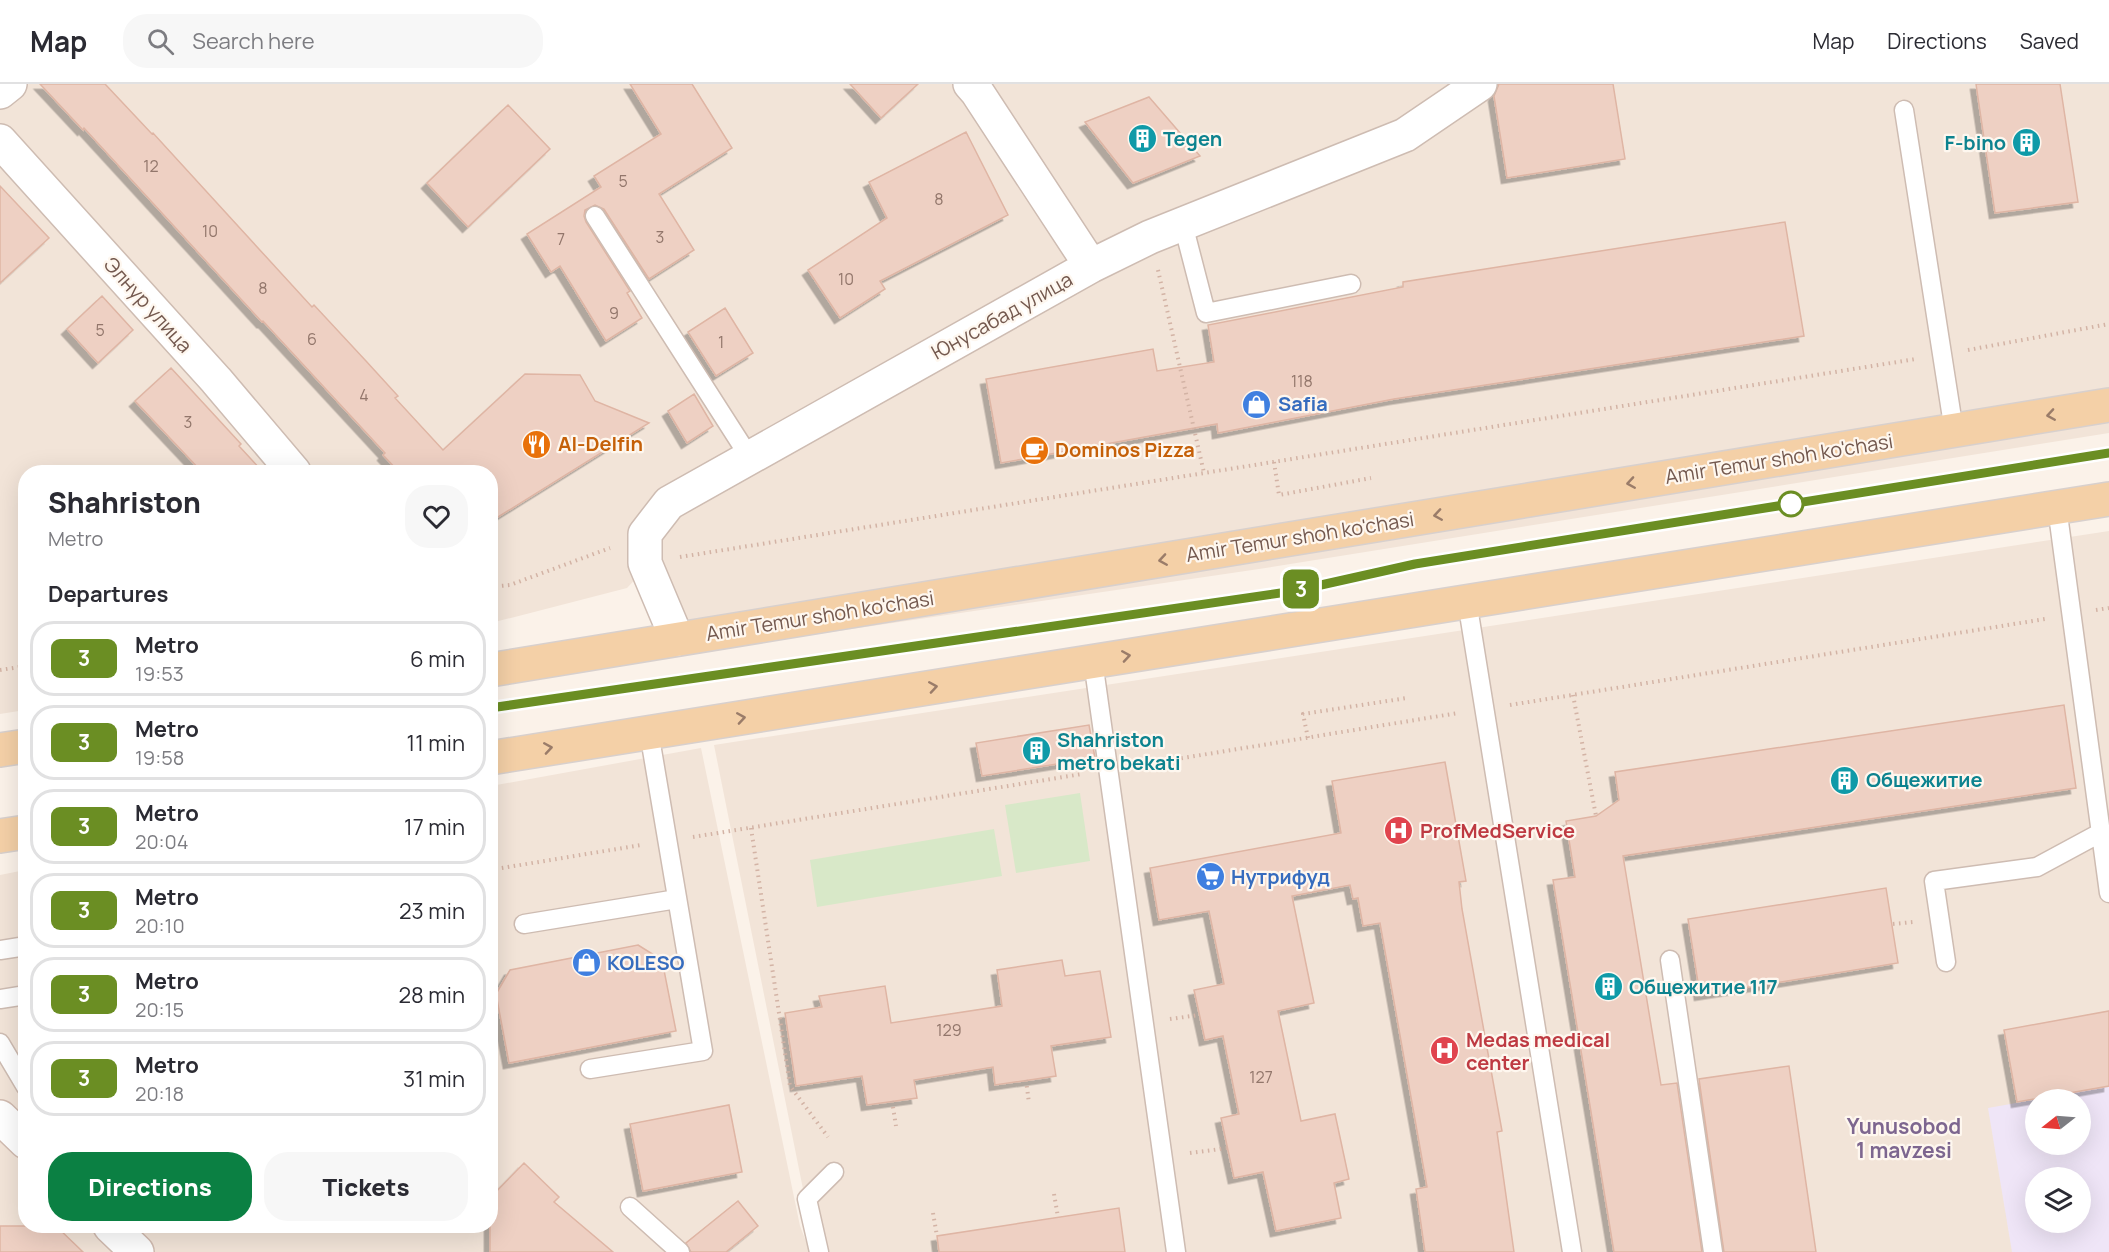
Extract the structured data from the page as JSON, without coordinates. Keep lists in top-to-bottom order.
{
  "streets": {
    "main road": ["Amir Temur shoh ko'chasi"],
    "street": ["Элнур улица", "Юнусабад улица"]
  },
  "crossings": [
    ["Юнусабад улица", "Amir Temur shoh ko'chasi"]
  ],
  "districts": ["Yunusobod 1 mavzesi"],
  "places": {
    "building": [
      "Tegen",
      "F-bino",
      "Shahriston metro bekati",
      "Общежитие",
      "Общежитие 117"
    ],
    "shop": ["Safia", "KOLESO"],
    "restaurant": ["Al-Delfin"],
    "cafe": ["Dominos Pizza"],
    "hospital": ["ProfMedService", "Medas medical center"],
    "supermarket": ["Нутрифуд"]
  },
  "lines": ["metro line 3"],
  "house_numbers": [
    "12",
    "5",
    "8",
    "10",
    "3",
    "7",
    "10",
    "8",
    "9",
    "5",
    "6",
    "1",
    "118",
    "4",
    "3",
    "129",
    "127"
  ],
  "north": "left",
  "page": {
    "header": "Map",
    "search": "Search here",
    "nav": ["Map", "Directions", "Saved"],
    "on_map": "3",
    "heading": [
      ["Shahriston", "Metro"],
      "Departures"
    ],
    "list": [
      {
        "mark": "3",
        "name": "Metro",
        "note": "19:53",
        "value": "6 min"
      },
      {
        "mark": "3",
        "name": "Metro",
        "note": "19:58",
        "value": "11 min"
      },
      {
        "mark": "3",
        "name": "Metro",
        "note": "20:04",
        "value": "17 min"
      },
      {
        "mark": "3",
        "name": "Metro",
        "note": "20:10",
        "value": "23 min"
      },
      {
        "mark": "3",
        "name": "Metro",
        "note": "20:15",
        "value": "28 min"
      },
      {
        "mark": "3",
        "name": "Metro",
        "note": "20:18",
        "value": "31 min"
      }
    ],
    "buttons": ["Directions", "Tickets"]
  }
}
